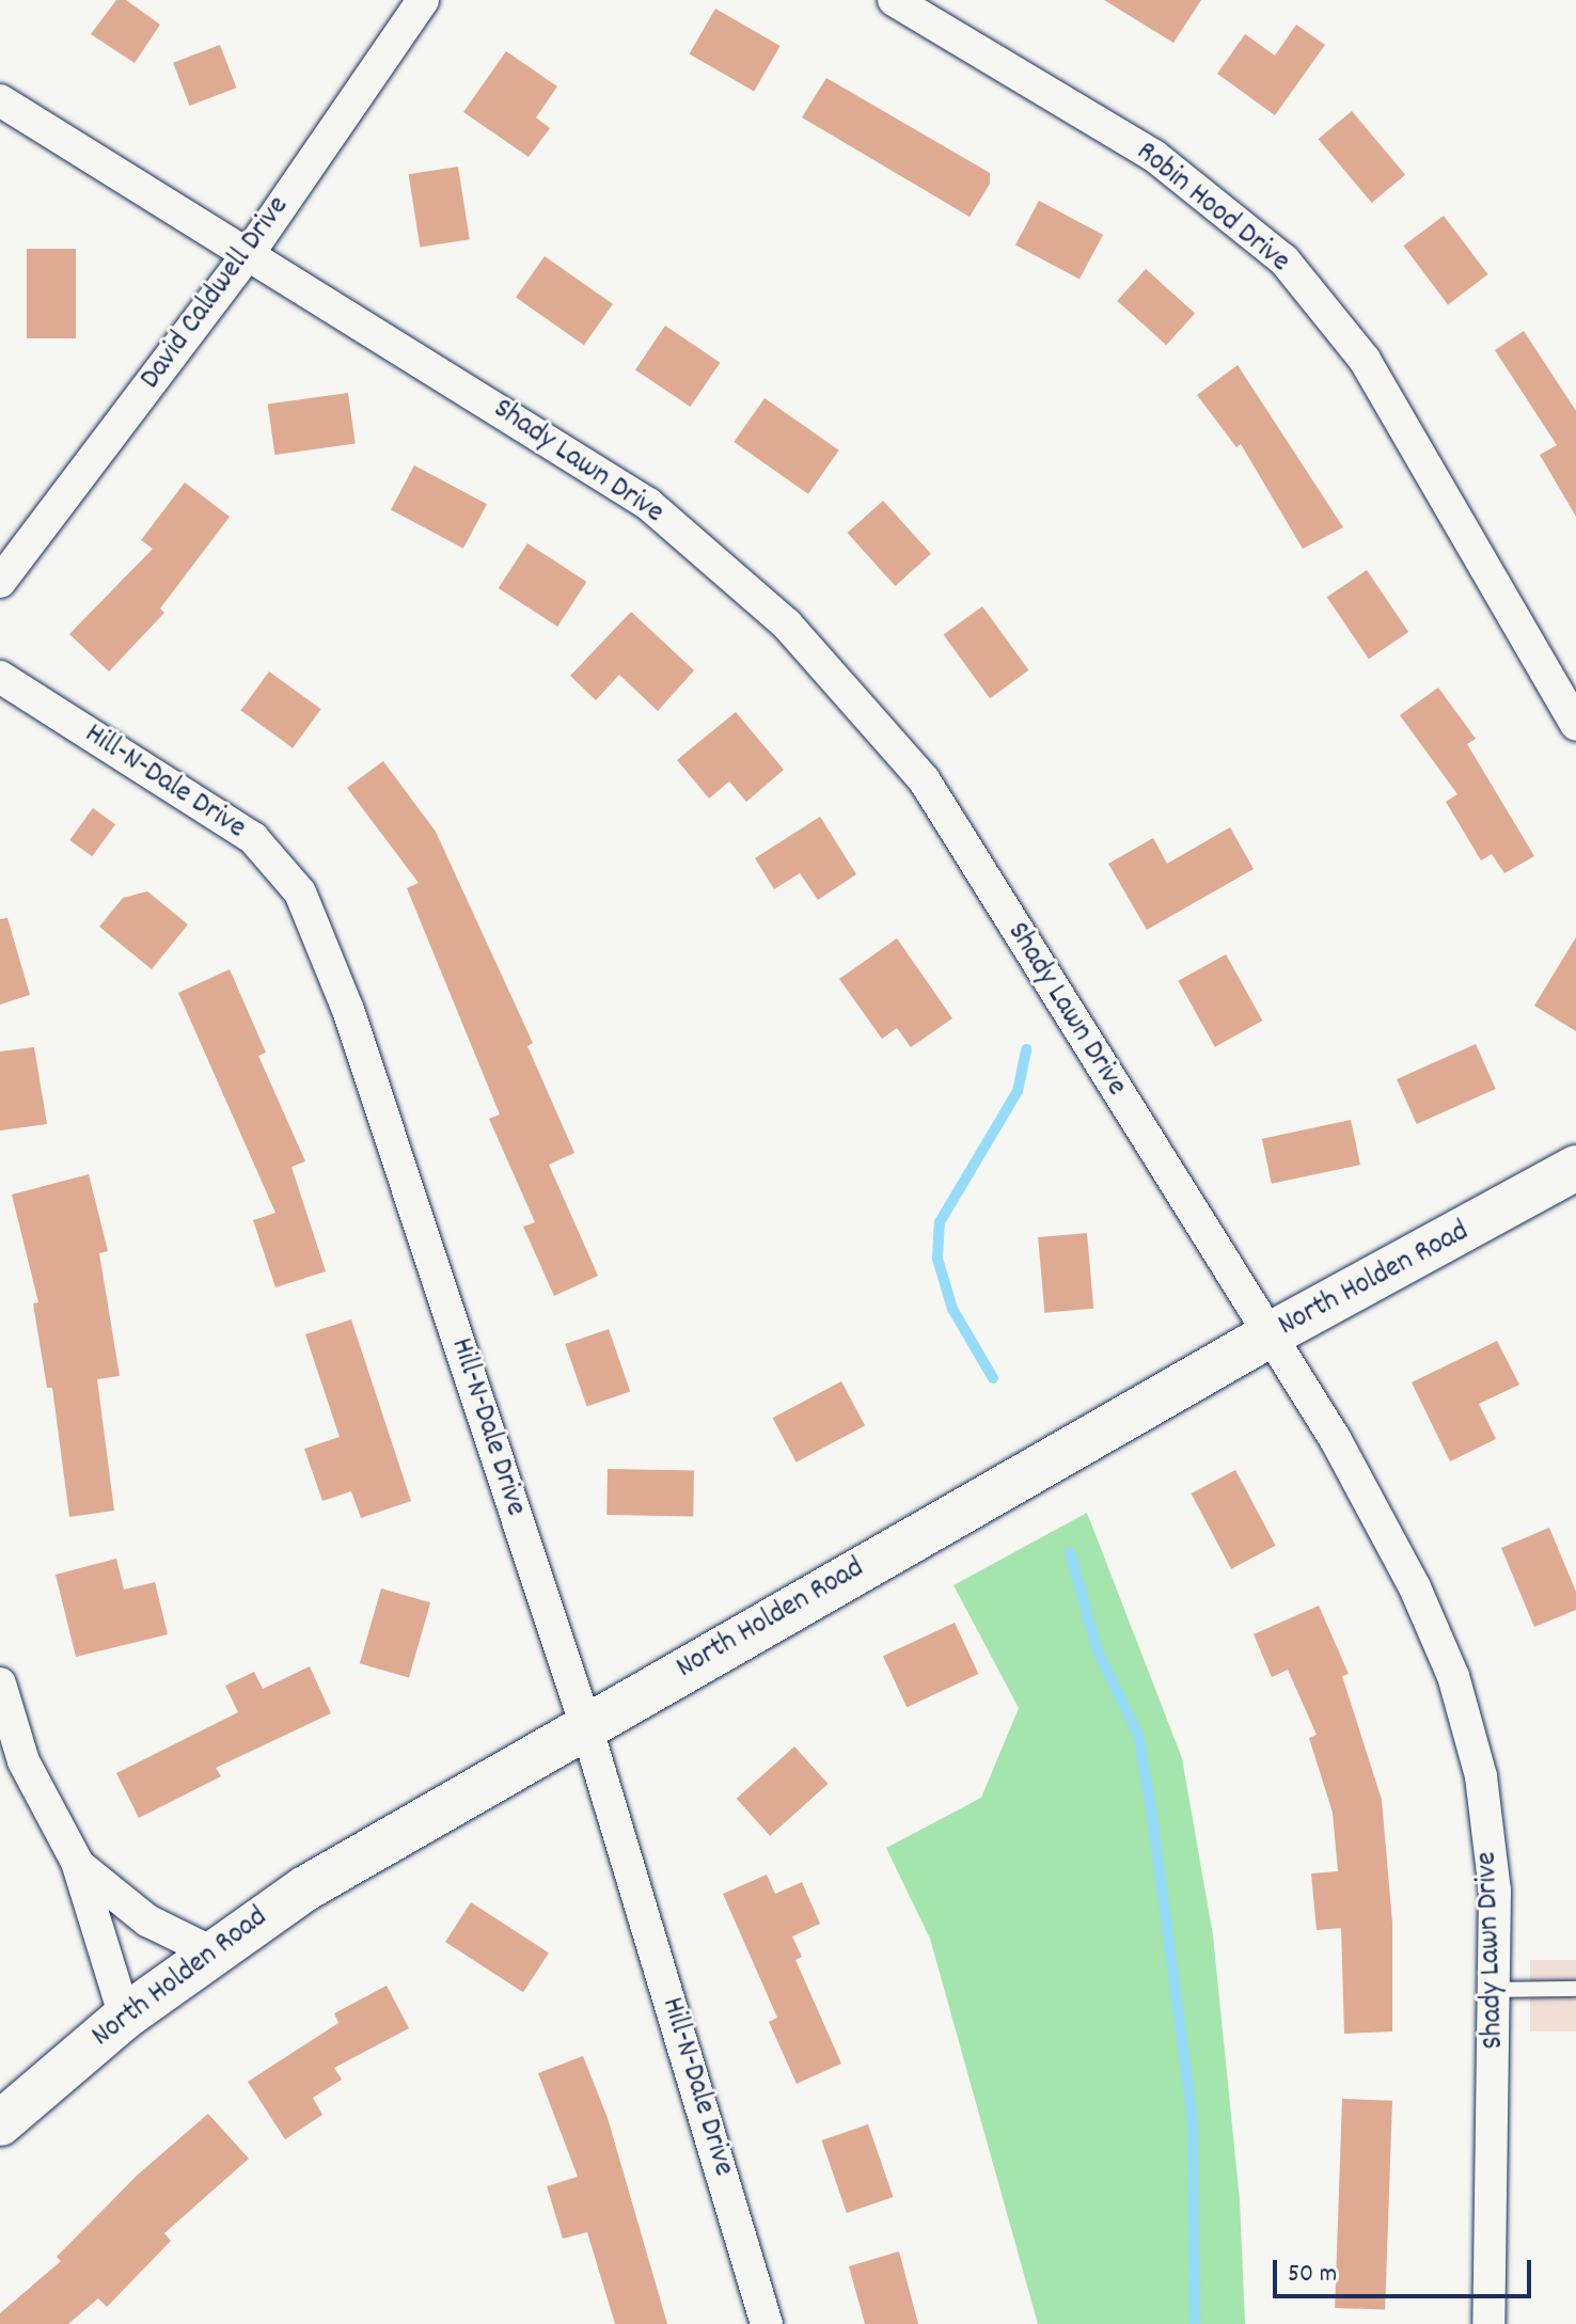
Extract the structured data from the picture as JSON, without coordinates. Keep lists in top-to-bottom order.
{
  "streets": {
    "main road": ["North Holden Road"],
    "street": [
      "Robin Hood Drive",
      "David Caldwell Drive",
      "Shady Lawn Drive",
      "Hill-N-Dale Drive"
    ]
  },
  "crossings": [
    ["David Caldwell Drive", "Shady Lawn Drive"],
    ["Shady Lawn Drive", "North Holden Road"],
    ["Hill-N-Dale Drive", "North Holden Road"]
  ],
  "scale_bar": "50 m"
}
